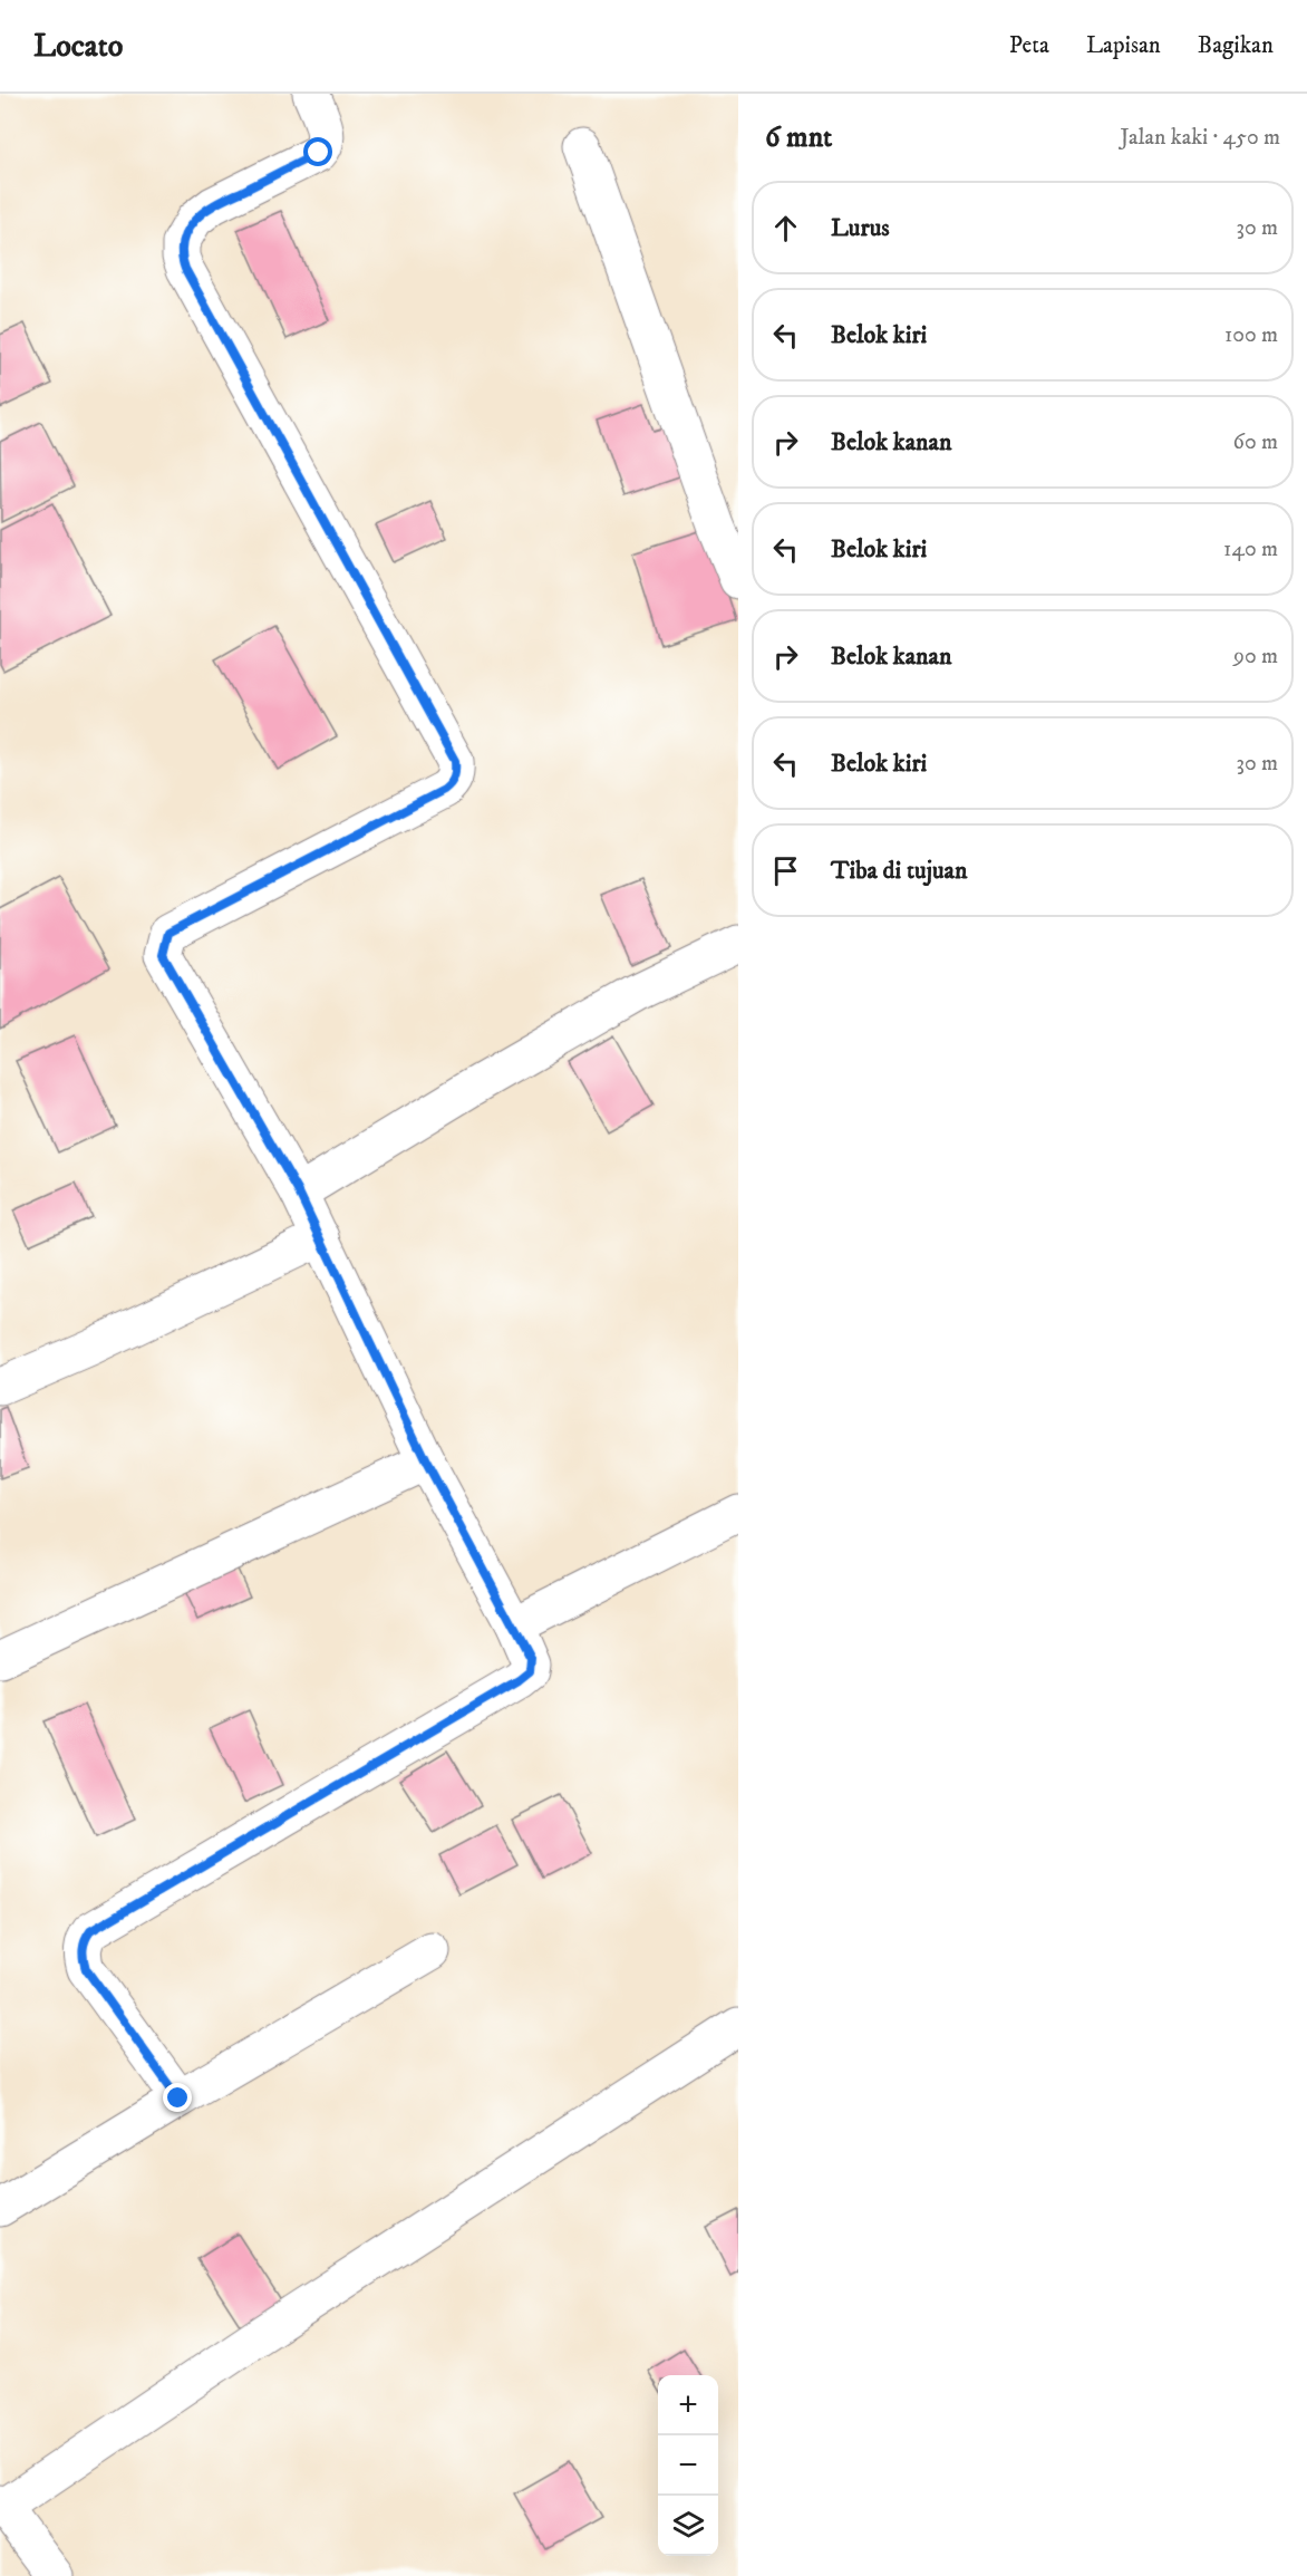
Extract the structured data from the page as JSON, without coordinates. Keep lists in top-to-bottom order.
{
  "page": {
    "header": "Locato",
    "nav": ["Peta", "Lapisan", "Bagikan"],
    "heading": ["6 mnt", "Jalan kaki · 450 m"],
    "list": [
      ["Lurus", "30 m"],
      ["Belok kiri", "100 m"],
      ["Belok kanan", "60 m"],
      ["Belok kiri", "140 m"],
      ["Belok kanan", "90 m"],
      ["Belok kiri", "30 m"],
      "Tiba di tujuan"
    ],
    "map_buttons": ["+", "−"]
  }
}
